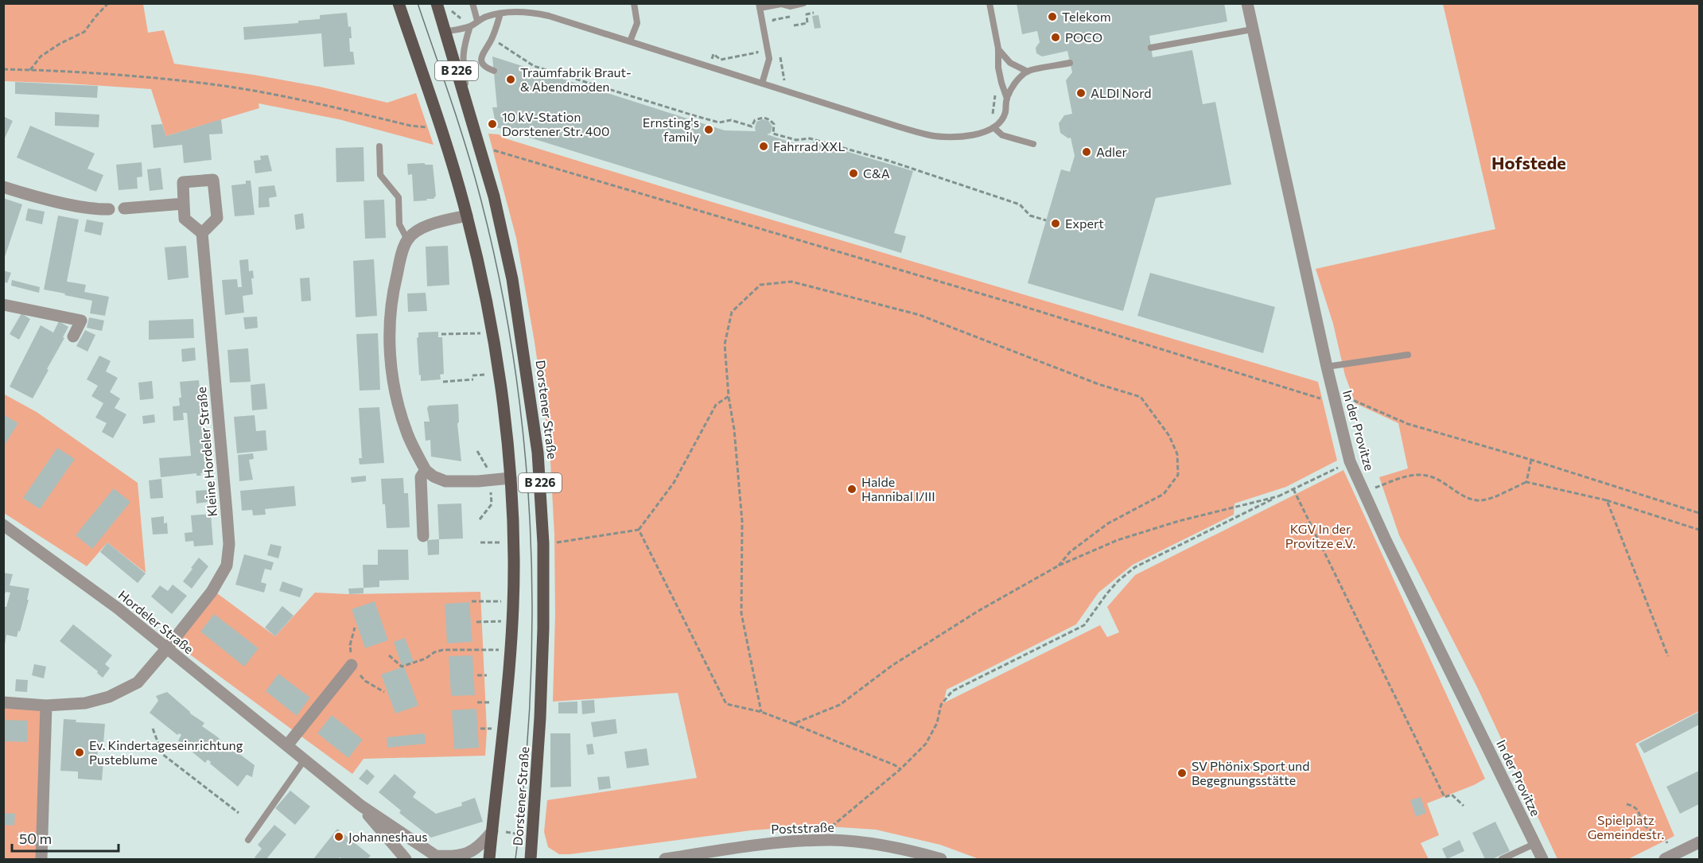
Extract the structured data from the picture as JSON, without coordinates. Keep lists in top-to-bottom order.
{
  "streets": {
    "main road": ["B 226", "Dorstener Straße"],
    "street": [
      "In der Provitze",
      "Kleine Hordeler Straße",
      "Hordeler Straße",
      "Poststraße"
    ]
  },
  "crossings": [
    ["Dorstener Straße", "Hordeler Straße"],
    ["Kleine Hordeler Straße", "Hordeler Straße"]
  ],
  "districts": ["Hofstede"],
  "parks": ["KGV In der Provitze e.V.", "Spielplatz Gemeindestr."],
  "places": [
    "Telekom",
    "POCO",
    "Traumfabrik Braut- & Abendmoden",
    "ALDI Nord",
    "10 kV-Station Dorstener Str. 400",
    "Ernsting's family",
    "Fahrrad XXL",
    "Adler",
    "C&A",
    "Expert",
    "Halde Hannibal I/III",
    "Ev. Kindertageseinrichtung Pusteblume",
    "SV Phönix Sport und Begegnungsstätte",
    "Johanneshaus"
  ],
  "scale_bar": "50 m"
}
